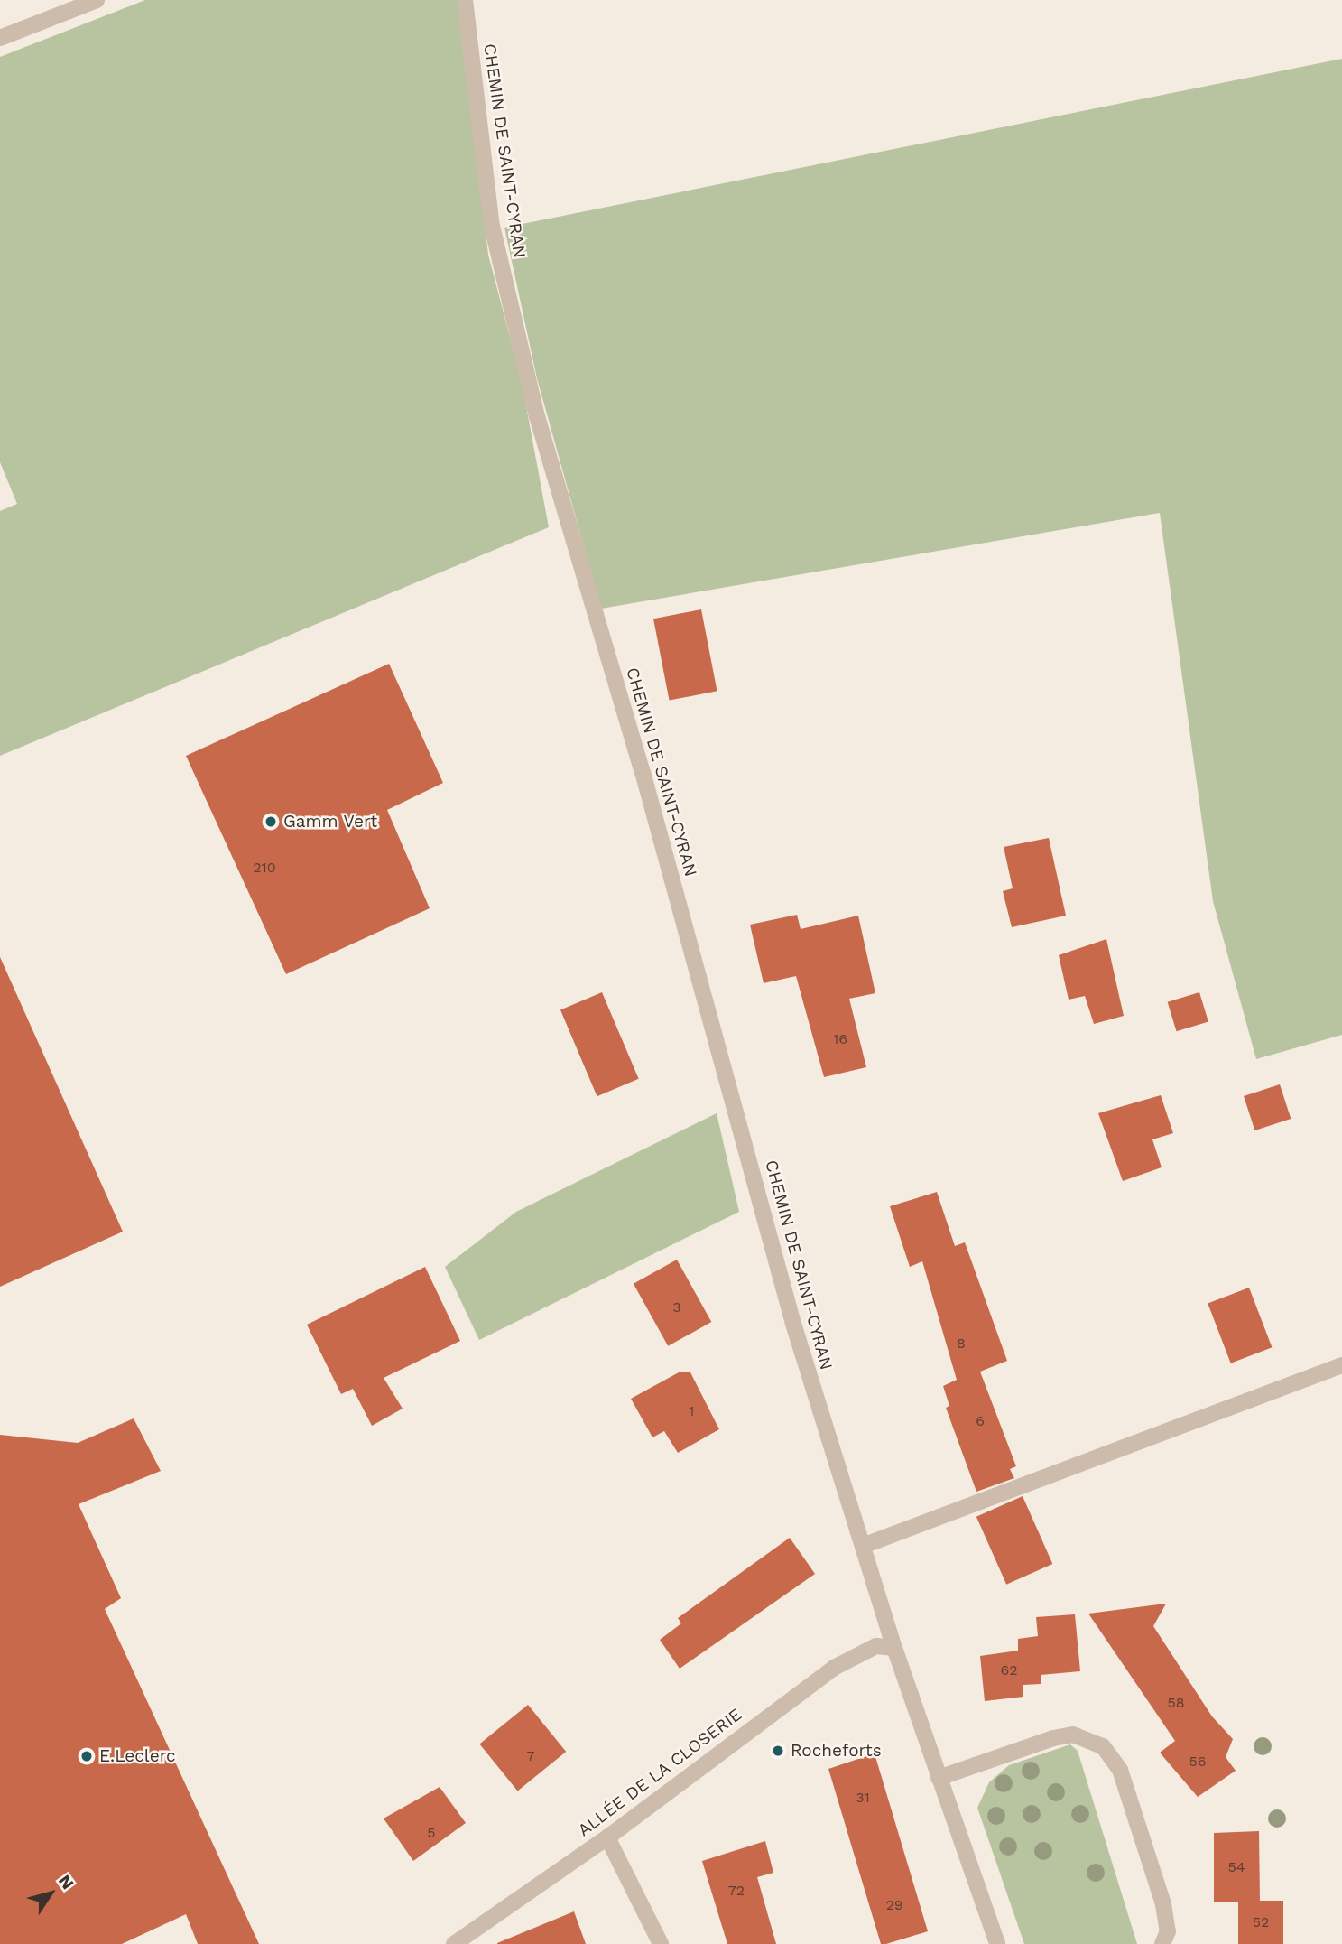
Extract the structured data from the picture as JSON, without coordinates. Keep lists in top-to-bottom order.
{
  "streets": {
    "street": ["CHEMIN DE SAINT-CYRAN", "ALLÉE DE LA CLOSERIE"]
  },
  "crossings": [
    ["CHEMIN DE SAINT-CYRAN", "ALLÉE DE LA CLOSERIE"]
  ],
  "places": ["Gamm Vert", "Rocheforts", "E.Leclerc"],
  "house_numbers": [
    "210",
    "16",
    "3",
    "8",
    "1",
    "6",
    "62",
    "58",
    "7",
    "56",
    "31",
    "5",
    "54",
    "72",
    "29",
    "52"
  ],
  "north": "top right"
}
